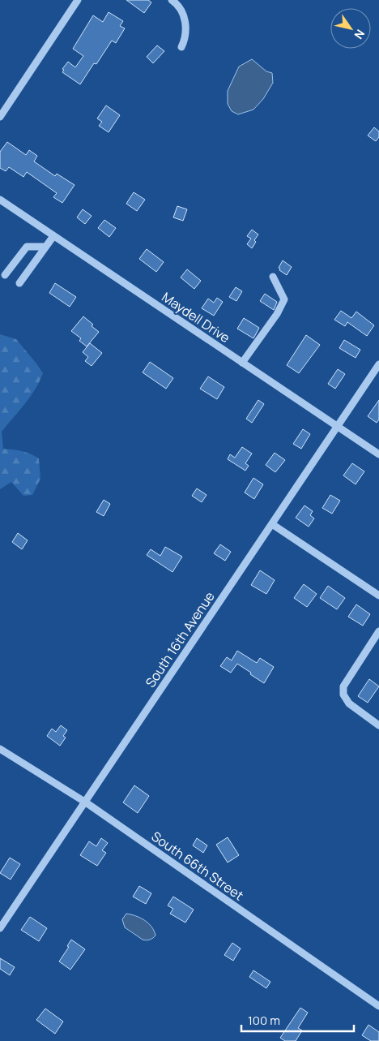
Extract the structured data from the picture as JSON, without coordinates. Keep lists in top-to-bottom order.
{
  "streets": {
    "street": ["Maydell Drive", "South 16th Avenue", "South 66th Street"]
  },
  "crossings": [
    ["Maydell Drive", "South 16th Avenue"],
    ["South 16th Avenue", "South 66th Street"]
  ],
  "scale_bar": "100 m",
  "north": "bottom right"
}
